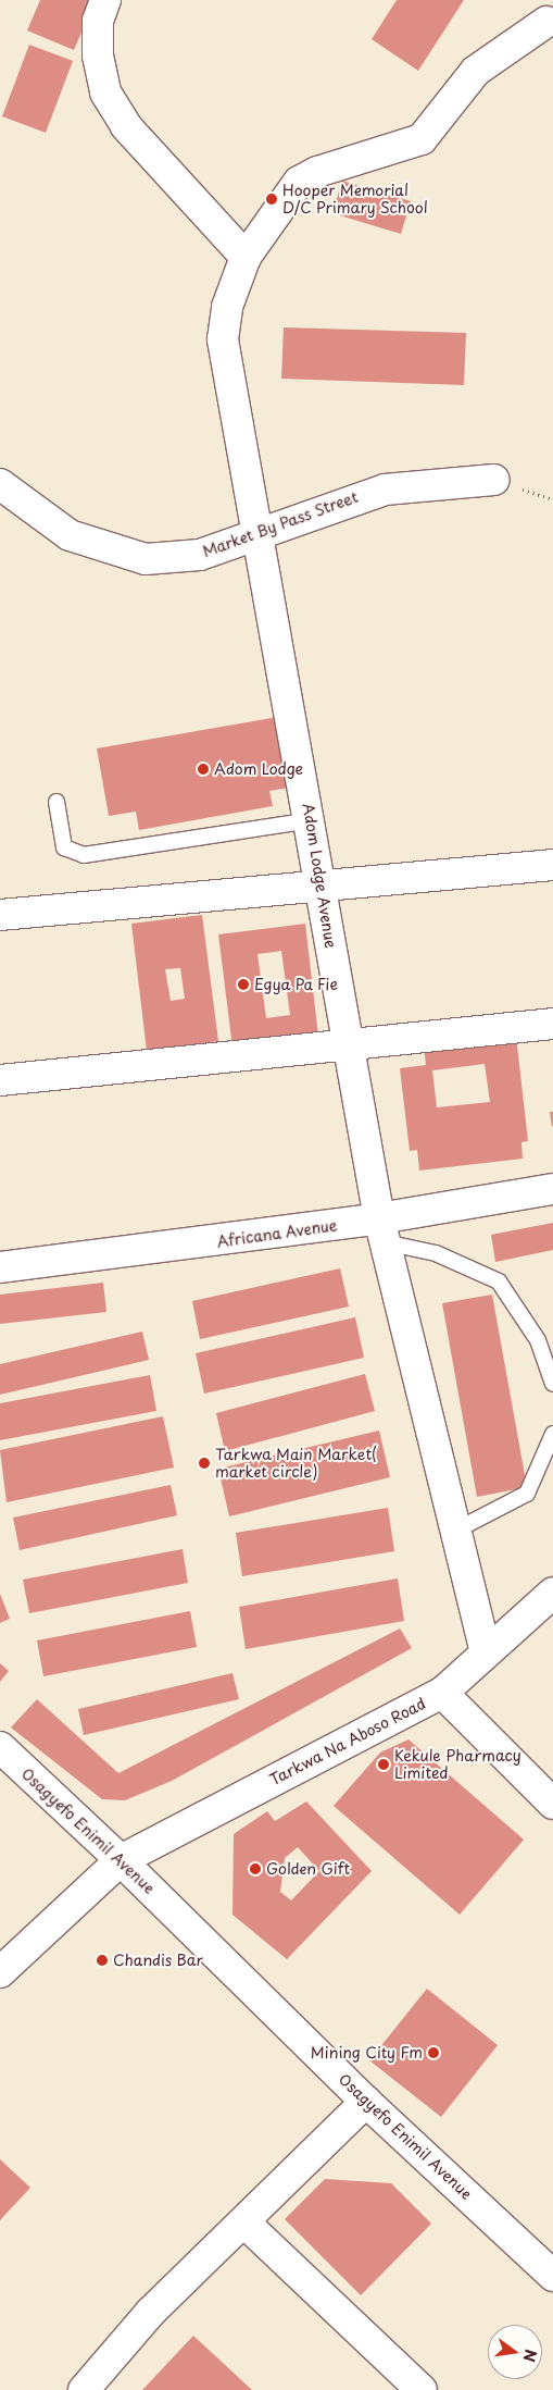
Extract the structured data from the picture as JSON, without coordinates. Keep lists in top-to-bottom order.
{
  "streets": {
    "street": [
      "Market By Pass Street",
      "Adom Lodge Avenue",
      "Africana Avenue",
      "Tarkwa Na Aboso Road",
      "Osagyefo Enimil Avenue"
    ]
  },
  "crossings": [
    ["Market By Pass Street", "Adom Lodge Avenue"],
    ["Adom Lodge Avenue", "Africana Avenue"],
    ["Adom Lodge Avenue", "Tarkwa Na Aboso Road"],
    ["Tarkwa Na Aboso Road", "Osagyefo Enimil Avenue"]
  ],
  "places": [
    "Hooper Memorial D/C Primary School",
    "Adom Lodge",
    "Egya Pa Fie",
    "Tarkwa Main Market( market circle)",
    "Kekule Pharmacy Limited",
    "Golden Gift",
    "Chandis Bar",
    "Mining City Fm"
  ],
  "north": "right"
}
